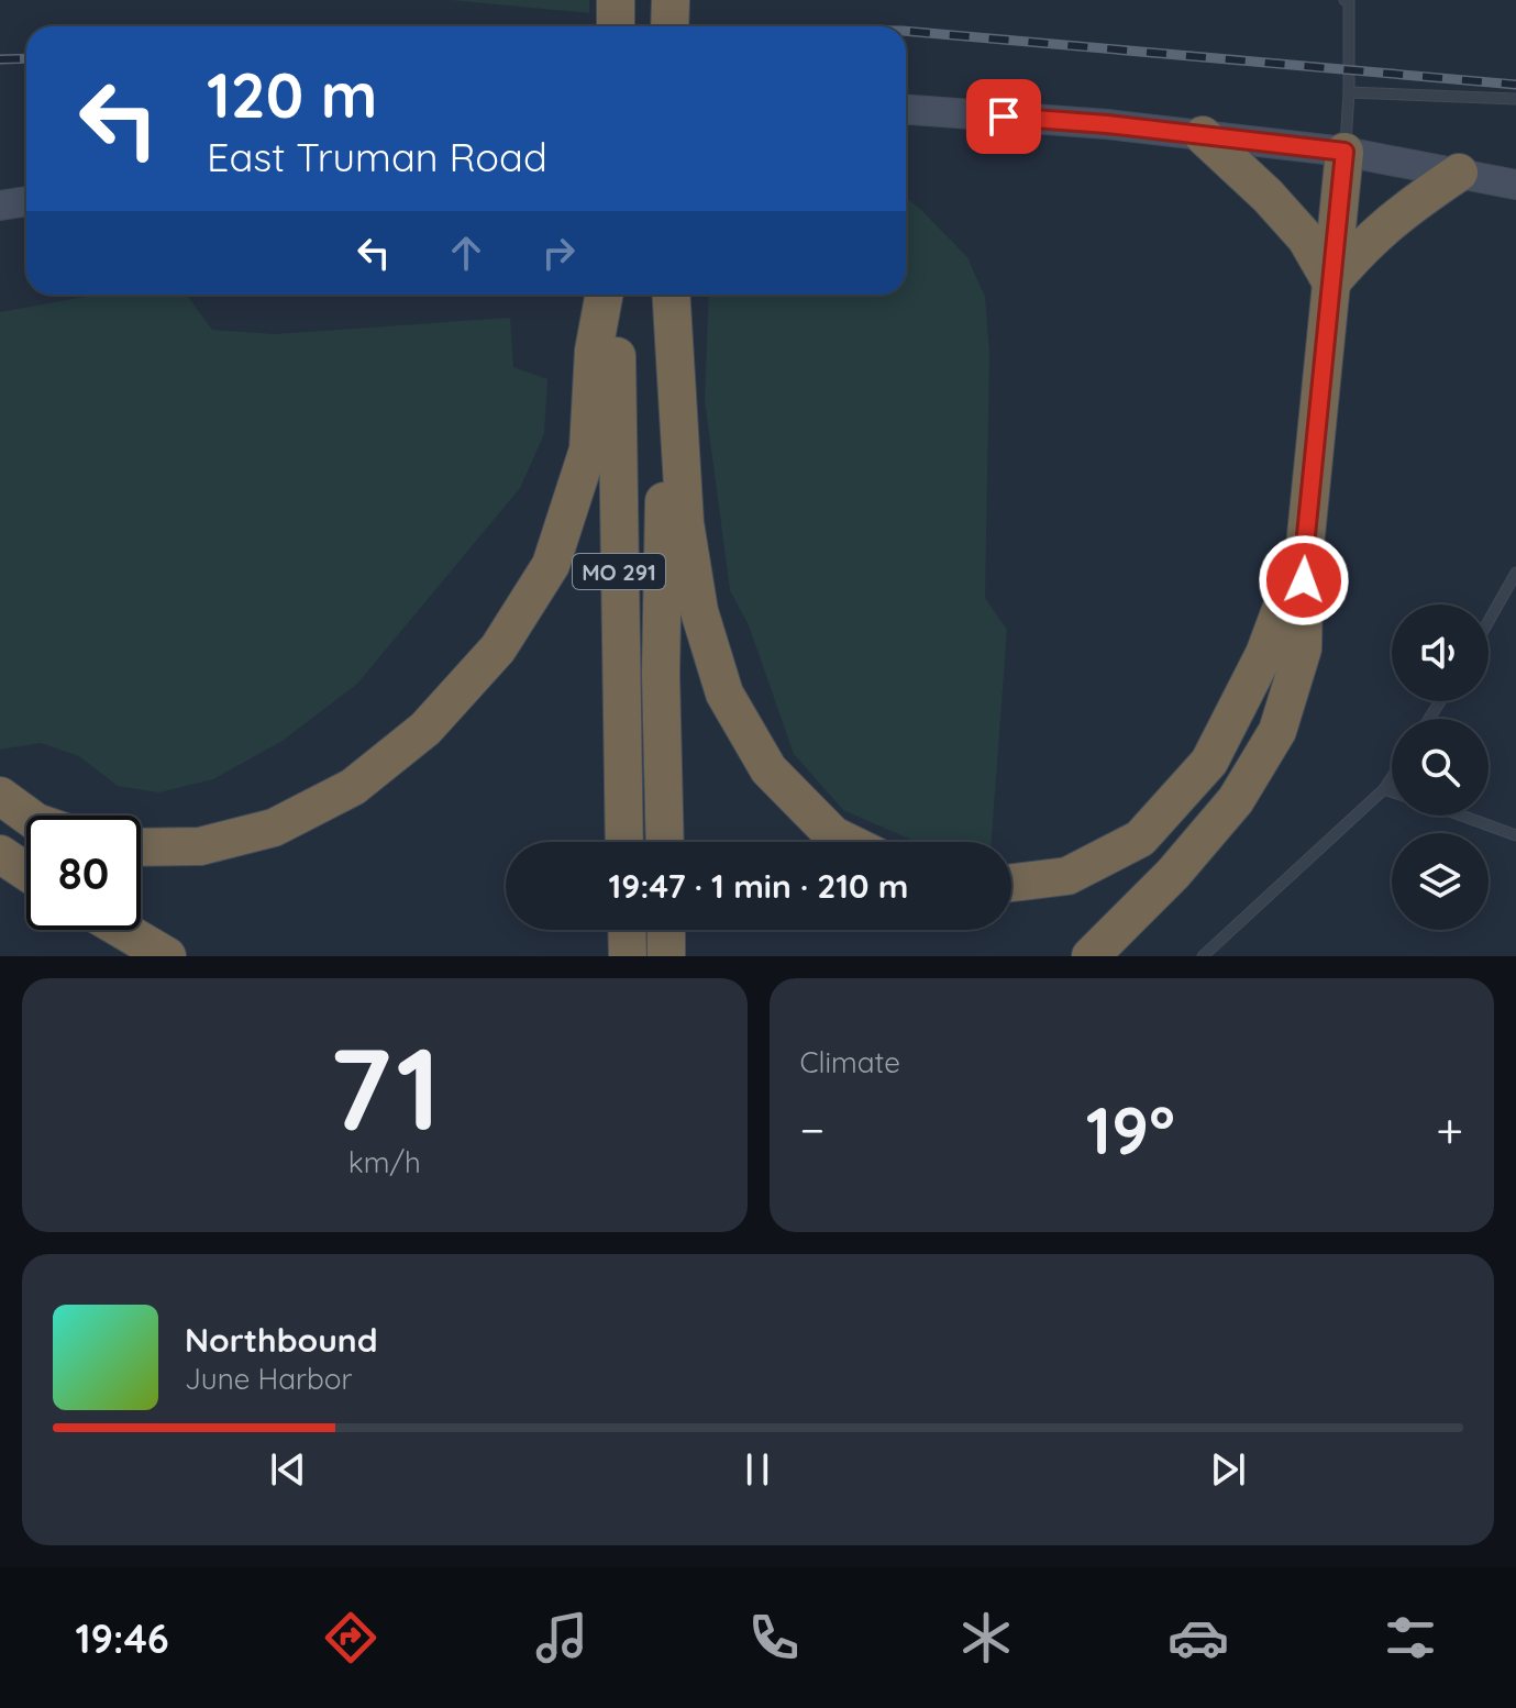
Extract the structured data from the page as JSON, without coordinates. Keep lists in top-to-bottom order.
{
  "streets": {
    "highway": ["MO 291"]
  },
  "page": {
    "turn": ["120 m", "East Truman Road"],
    "limit": "80",
    "trip": "19:47 · 1 min · 210 m",
    "tile": [
      ["71", "km/h"],
      "Climate"
    ],
    "heat": ["−", "19°", "+"],
    "song": ["Northbound", "June Harbor"],
    "tabs": "19:46"
  }
}
